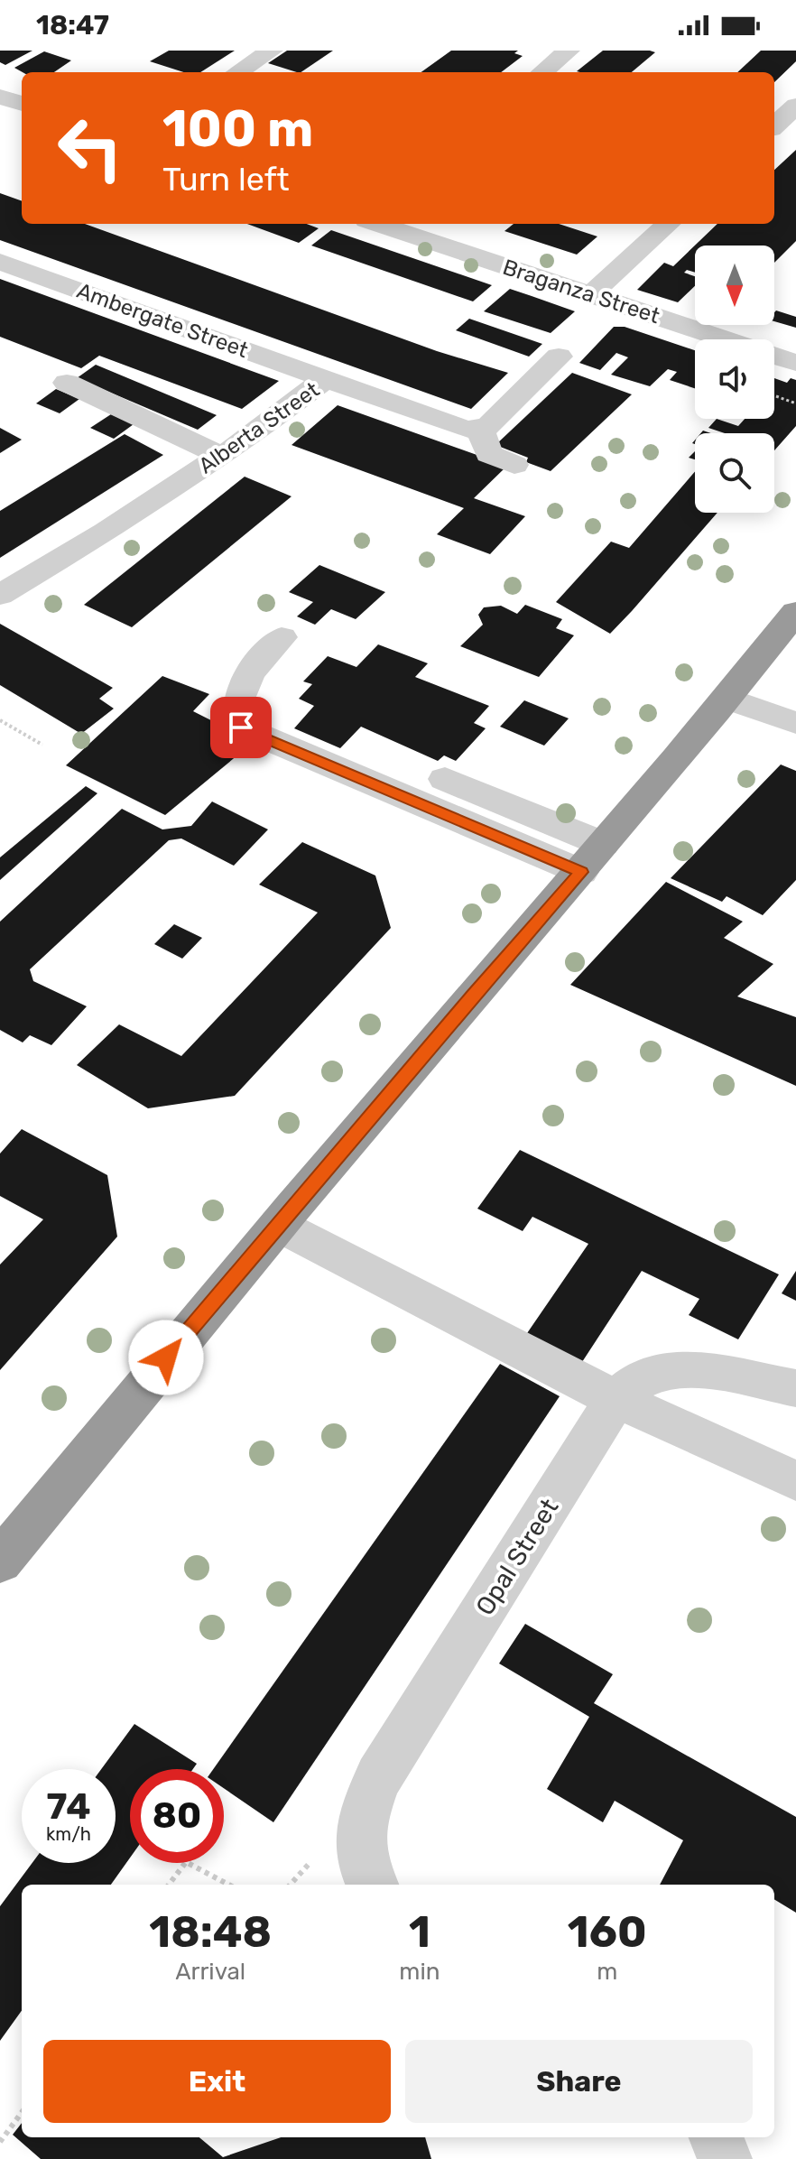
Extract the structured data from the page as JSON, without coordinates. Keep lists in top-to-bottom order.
{
  "streets": {
    "street": [
      "Braganza Street",
      "Ambergate Street",
      "Alberta Street",
      "Opal Street"
    ]
  },
  "crossings": [
    ["Ambergate Street", "Alberta Street"]
  ],
  "north": "bottom",
  "page": {
    "status": "18:47",
    "turn": ["100 m", "Turn left"],
    "speed": "74 km/h",
    "limit": "80",
    "eta": [
      "18:48",
      "Arrival",
      "1",
      "min",
      "160",
      "m"
    ],
    "buttons": ["Exit", "Share"]
  }
}
